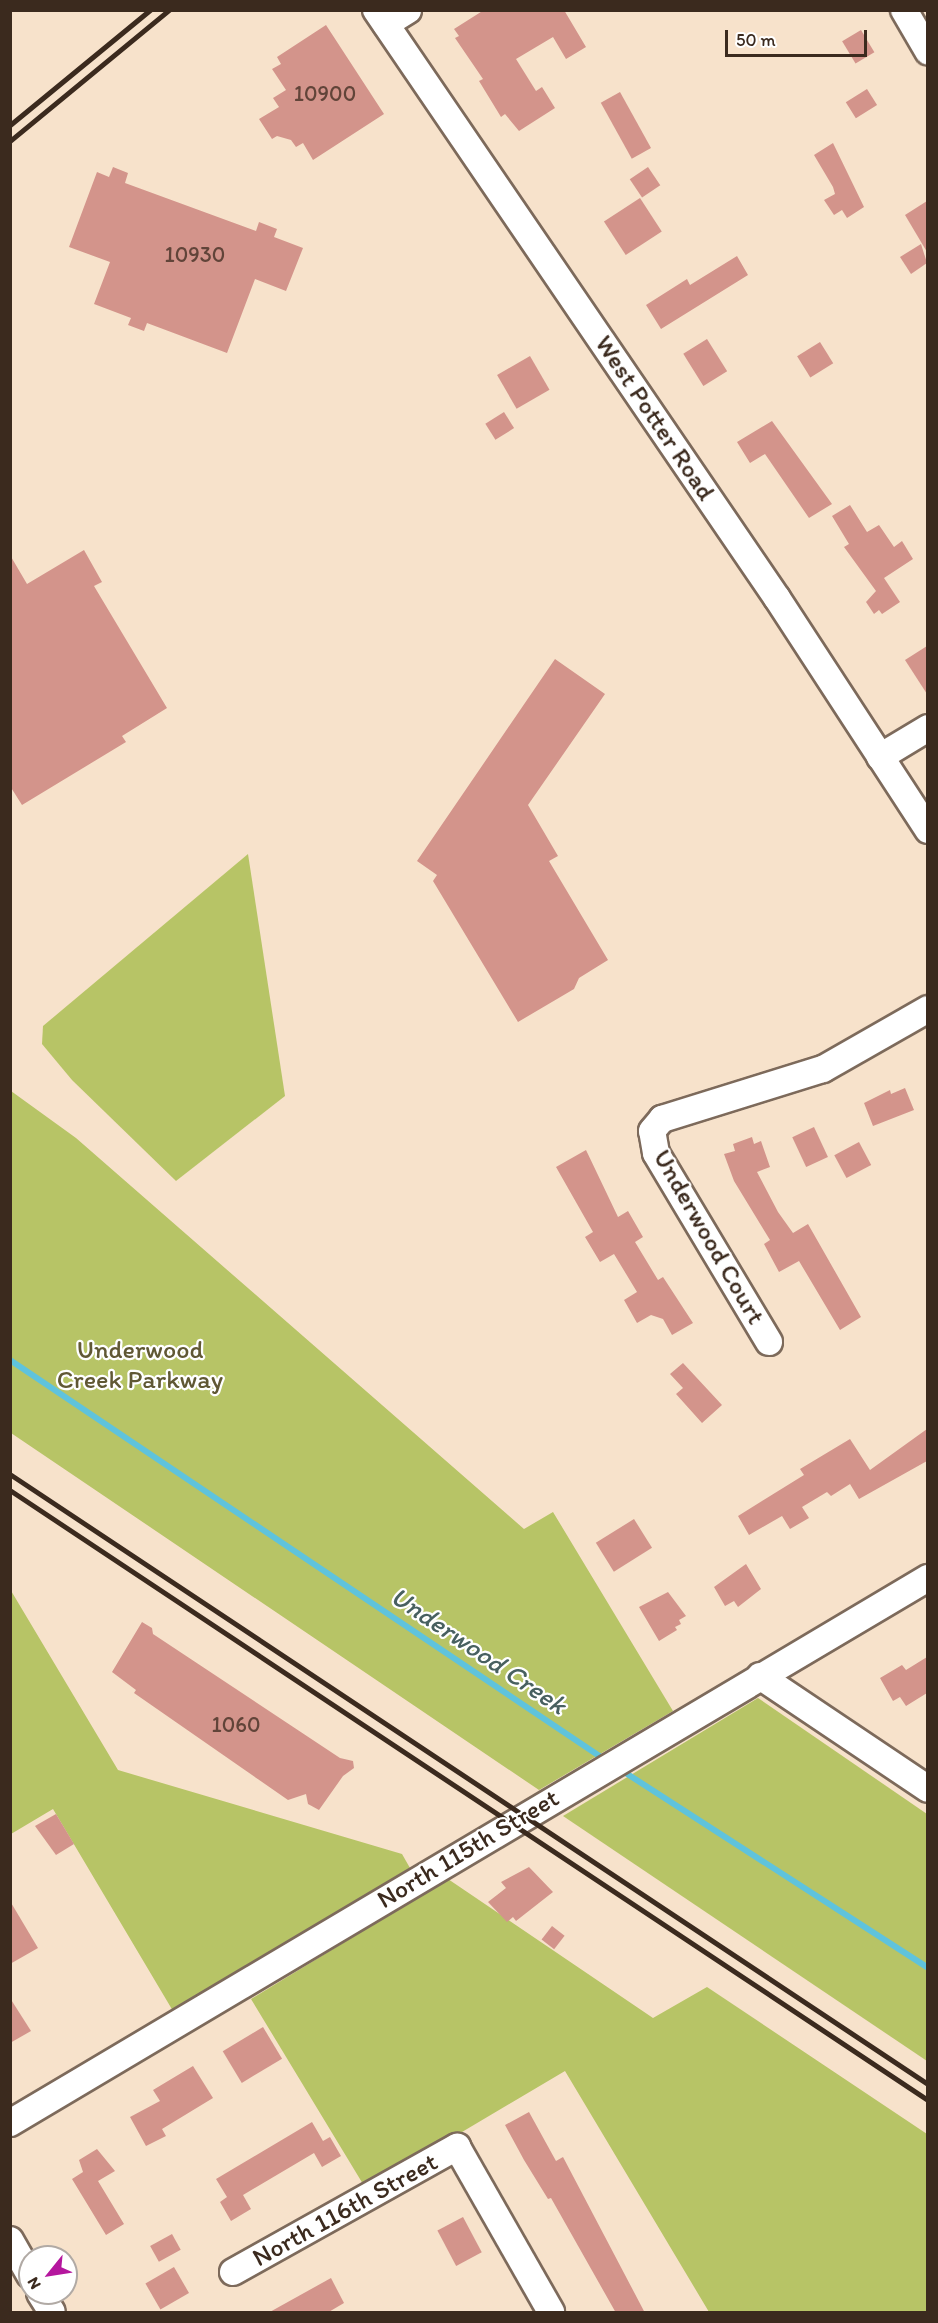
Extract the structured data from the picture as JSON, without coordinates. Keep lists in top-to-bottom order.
{
  "streets": {
    "street": [
      "West Potter Road",
      "Underwood Court",
      "North 115th Street",
      "North 116th Street"
    ]
  },
  "water": ["Underwood Creek"],
  "parks": ["Underwood Creek Parkway"],
  "house_numbers": ["10900", "10930", "1060"],
  "scale_bar": "50 m",
  "north": "bottom left"
}
